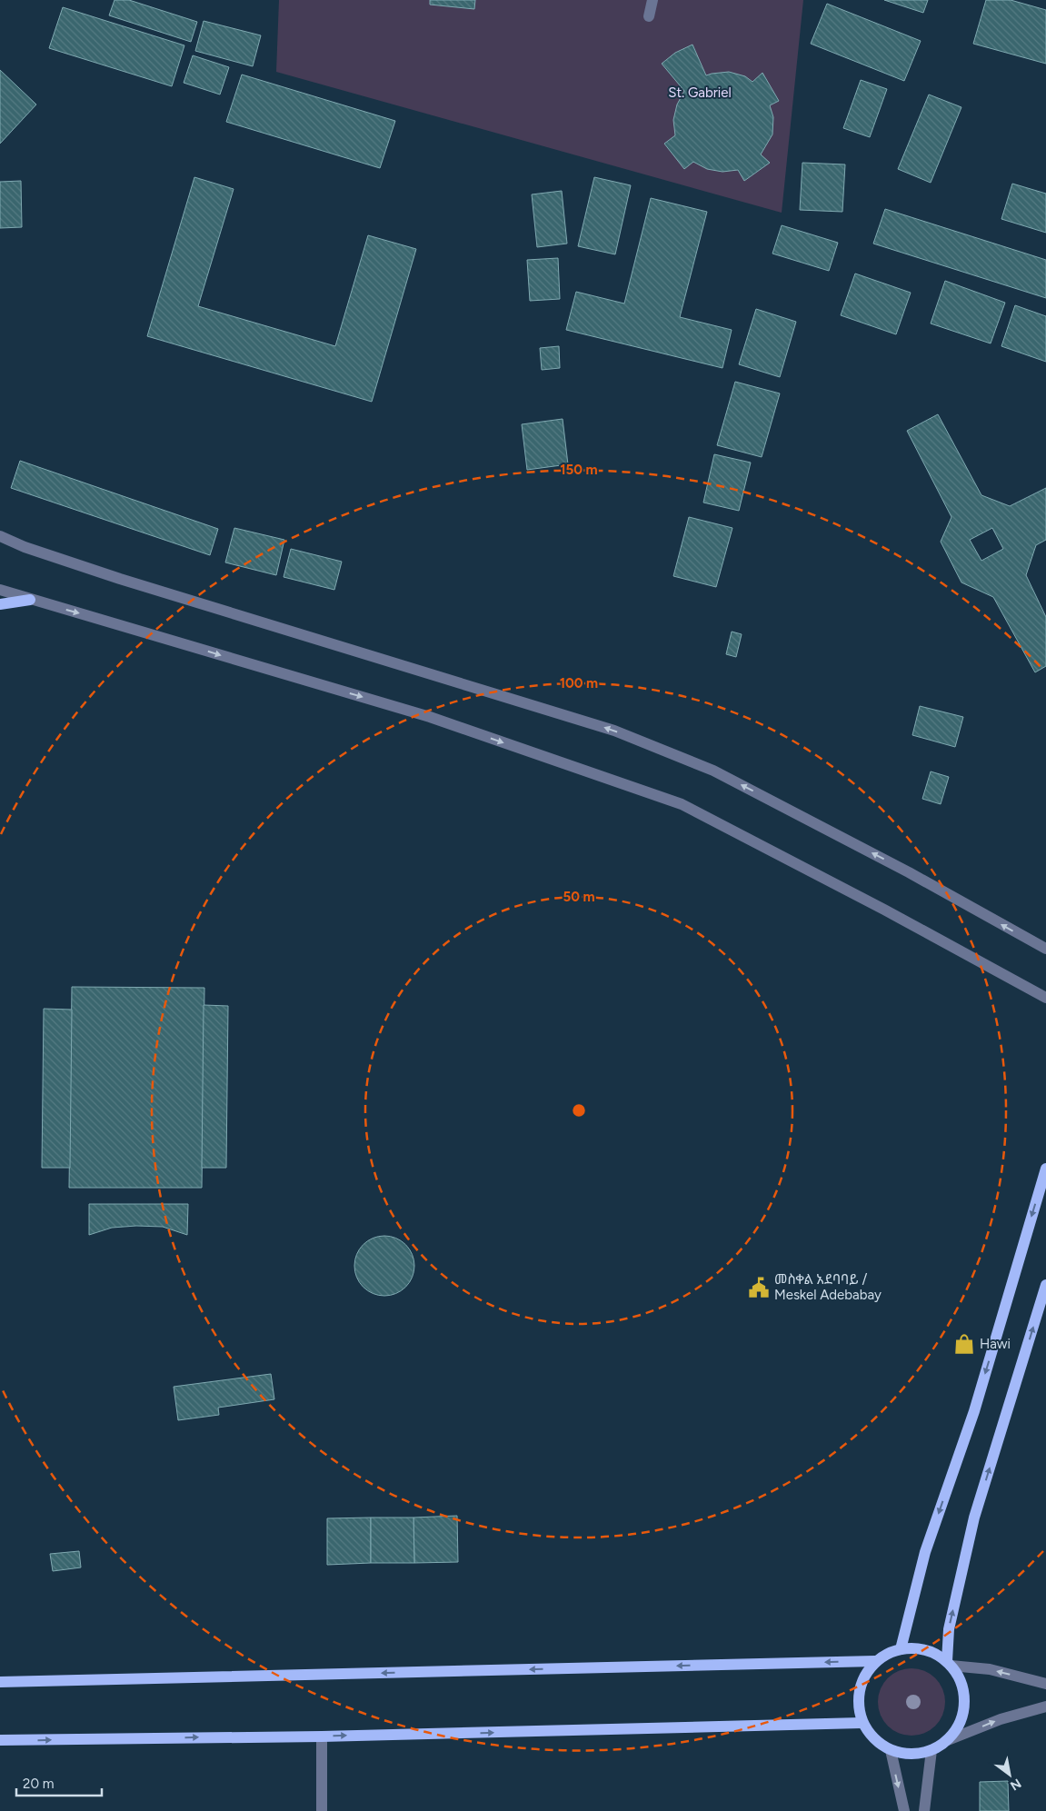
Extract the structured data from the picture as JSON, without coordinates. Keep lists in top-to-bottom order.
{
  "parks": ["St. Gabriel"],
  "places": {
    "public building": ["መስቀል አደባባይ / Meskel Adebabay"],
    "shop": ["Hawi"]
  },
  "scale_bar": "20 m",
  "north": "bottom right",
  "rings": ["150 m", "100 m", "50 m"]
}
